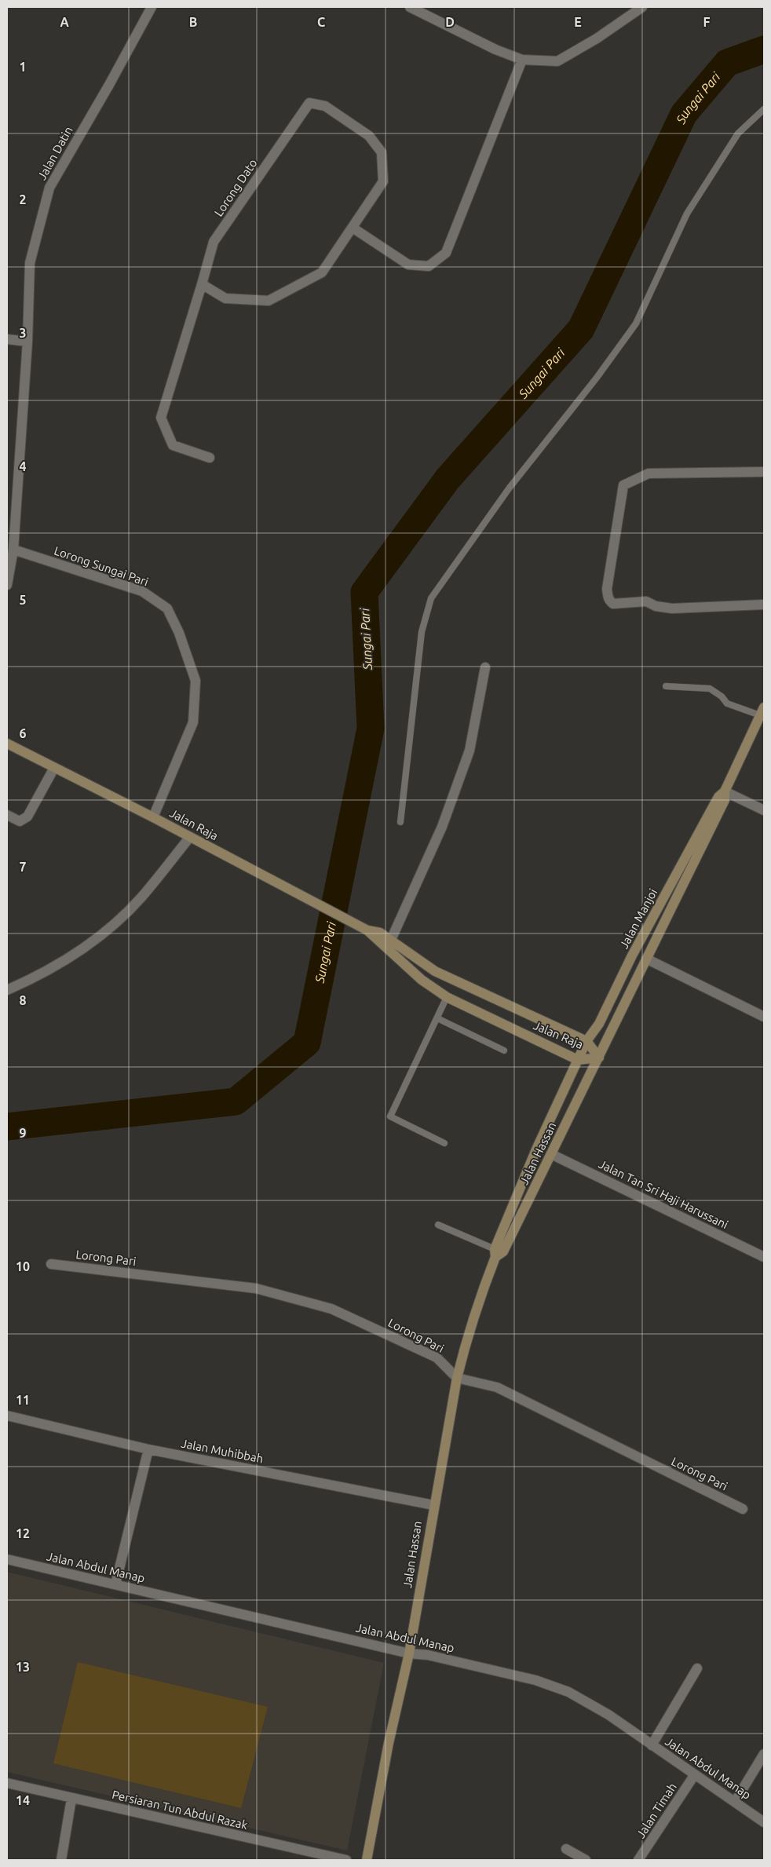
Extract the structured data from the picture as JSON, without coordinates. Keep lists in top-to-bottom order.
{
  "streets": {
    "street": [
      "Jalan Datin",
      "Lorong Dato",
      "Lorong Sungai Pari",
      "Jalan Raja",
      "Jalan Manjoi",
      "Jalan Hassan",
      "Jalan Tan Sri Haji Harussani",
      "Lorong Pari",
      "Jalan Muhibbah",
      "Jalan Abdul Manap",
      "Persiaran Tun Abdul Razak",
      "Jalan Timah"
    ]
  },
  "crossings": [
    ["Jalan Datin", "Lorong Sungai Pari"],
    ["Lorong Sungai Pari", "Jalan Raja"],
    ["Jalan Raja", "Jalan Manjoi"],
    ["Jalan Raja", "Jalan Hassan"],
    ["Jalan Manjoi", "Jalan Hassan"],
    ["Jalan Hassan", "Jalan Tan Sri Haji Harussani"],
    ["Jalan Hassan", "Lorong Pari"],
    ["Jalan Hassan", "Jalan Muhibbah"],
    ["Jalan Hassan", "Jalan Abdul Manap"],
    ["Jalan Abdul Manap", "Jalan Timah"]
  ],
  "water": ["Sungai Pari"],
  "grid": {
    "columns": [
      "A",
      "B",
      "C",
      "D",
      "E",
      "F"
    ],
    "rows": [
      "1",
      "2",
      "3",
      "4",
      "5",
      "6",
      "7",
      "8",
      "9",
      "10",
      "11",
      "12",
      "13",
      "14"
    ]
  }
}
